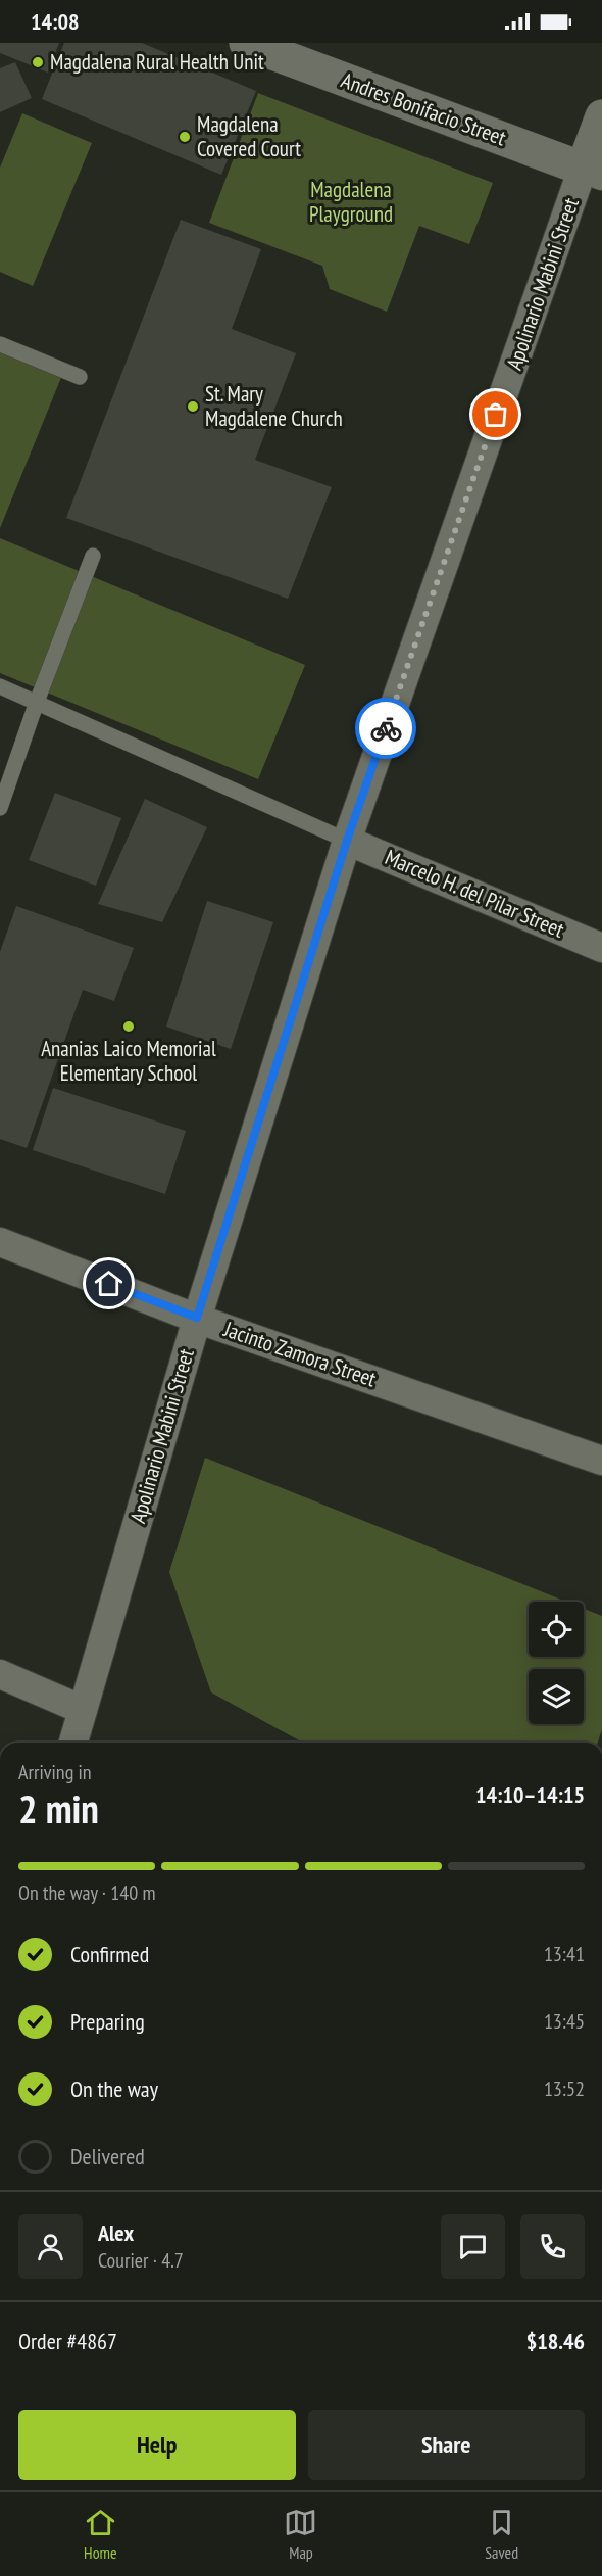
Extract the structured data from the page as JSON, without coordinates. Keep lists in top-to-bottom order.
{
  "streets": {
    "main road": ["Andres Bonifacio Street", "Apolinario Mabini Street"],
    "street": ["Marcelo H. del Pilar Street", "Jacinto Zamora Street"]
  },
  "crossings": [
    ["Andres Bonifacio Street", "Apolinario Mabini Street"],
    ["Apolinario Mabini Street", "Marcelo H. del Pilar Street"],
    ["Apolinario Mabini Street", "Jacinto Zamora Street"]
  ],
  "parks": ["Magdalena Playground"],
  "places": [
    "Magdalena Rural Health Unit",
    "Magdalena Covered Court",
    "St. Mary Magdalene Church",
    "Ananias Laico Memorial Elementary School"
  ],
  "page": {
    "status": "14:08",
    "heading": ["2 min", "Arriving in", "14:10–14:15"],
    "panel": [
      "Alex",
      "Courier · 4.7",
      "Order #4867",
      "$18.46"
    ],
    "bar": "On the way · 140 m",
    "list": [
      ["Confirmed", "13:41"],
      ["Preparing", "13:45"],
      ["On the way", "13:52"],
      "Delivered"
    ],
    "buttons": ["Help", "Share"],
    "tabs": ["Home", "Map", "Saved"]
  }
}
